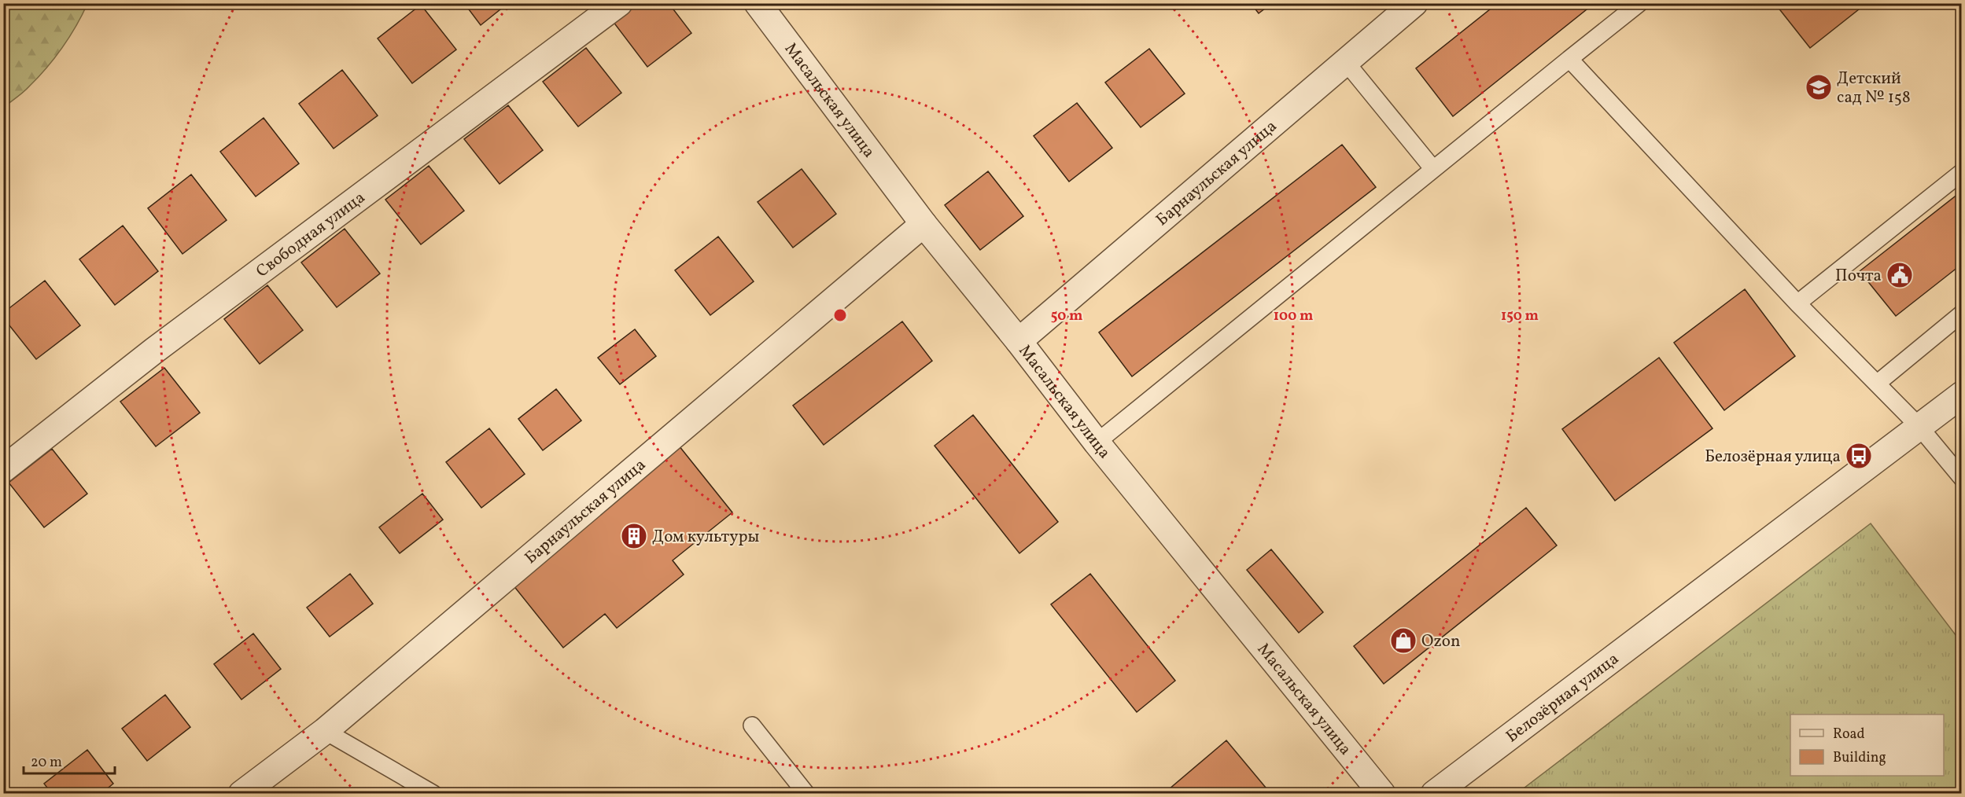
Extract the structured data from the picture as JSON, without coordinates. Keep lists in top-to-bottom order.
{
  "streets": {
    "street": [
      "Масальская улица",
      "Барнаульская улица",
      "Свободная улица",
      "Белозёрная улица"
    ]
  },
  "crossings": [
    ["Масальская улица", "Барнаульская улица"]
  ],
  "places": {
    "school or university": ["Детский сад № 158"],
    "public building": ["Почта"],
    "bus stop": ["Белозёрная улица"],
    "building": ["Дом культуры"],
    "shop": ["Ozon"]
  },
  "legend": ["Road", "Building"],
  "scale_bar": "20 m",
  "rings": ["50 m", "100 m", "150 m"]
}
